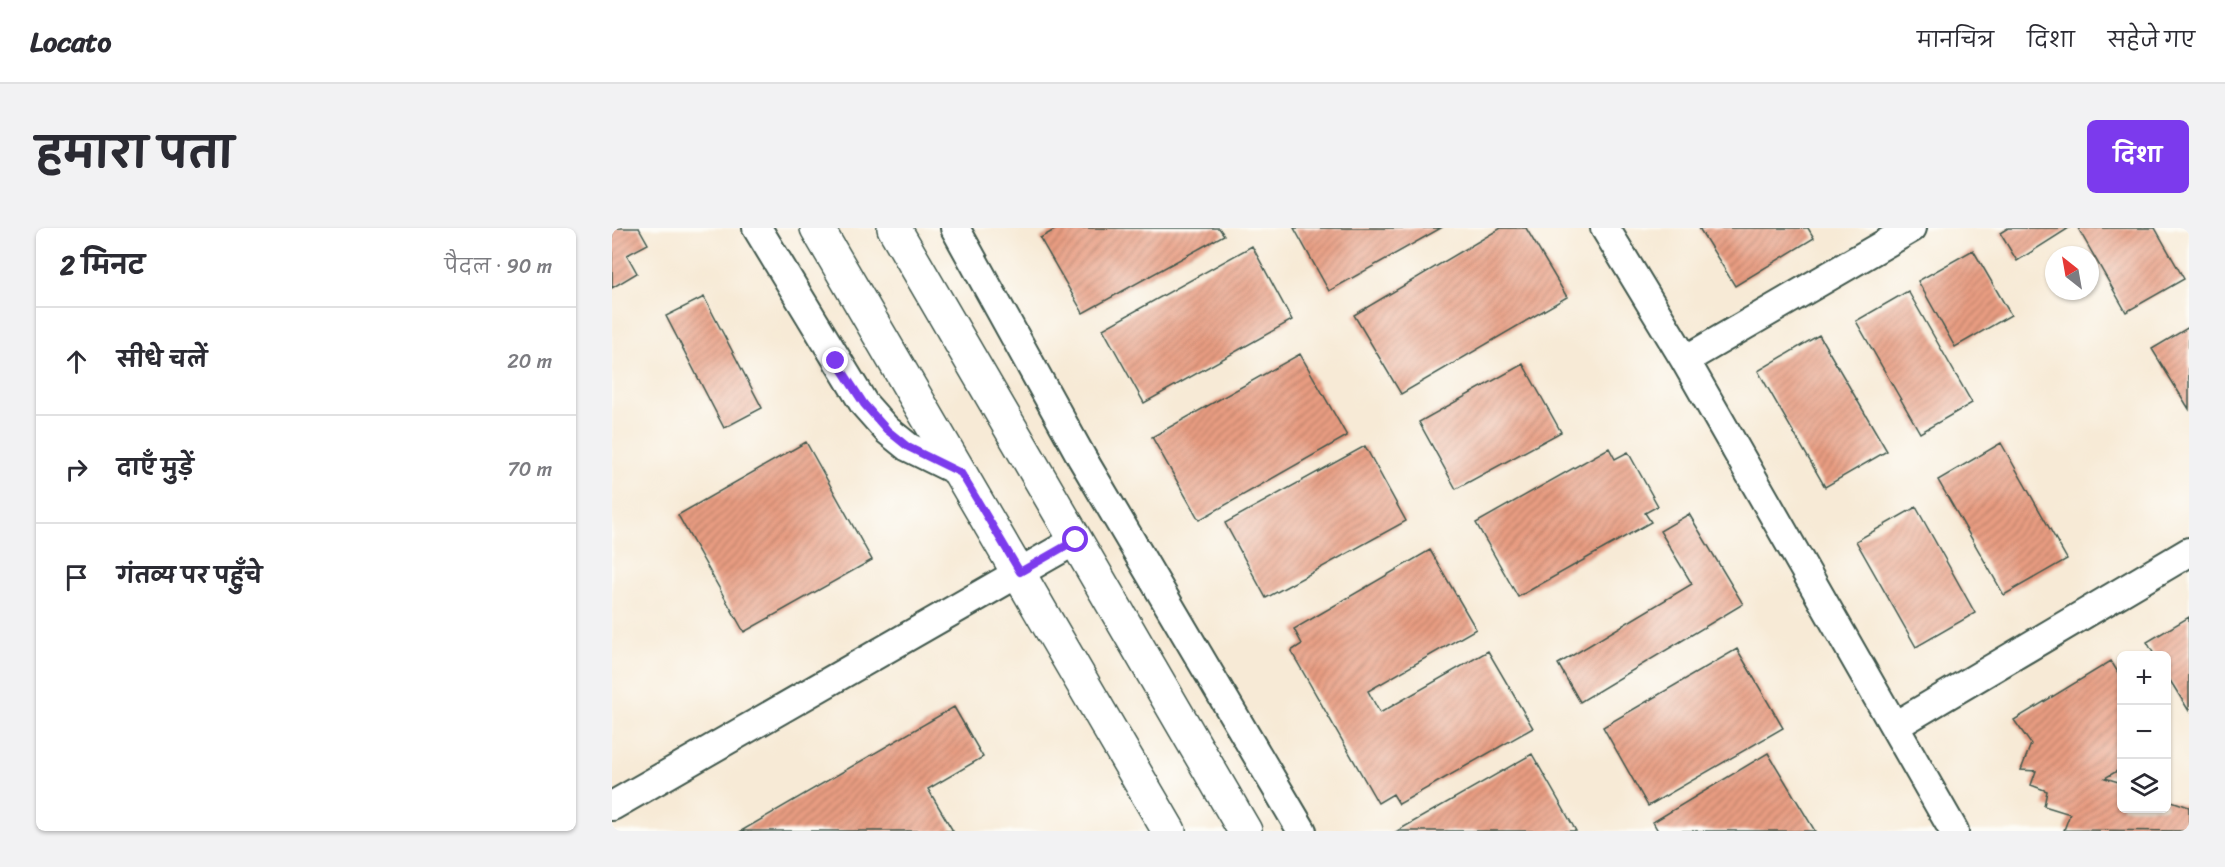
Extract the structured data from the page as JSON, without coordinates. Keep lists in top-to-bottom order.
{
  "north": "top left",
  "page": {
    "header": "Locato",
    "nav": ["मानचित्र", "दिशा", "सहेजे गए"],
    "title": "हमारा पता",
    "buttons": "दिशा",
    "heading": ["2 मिनट", "पैदल · 90 m"],
    "list": [
      ["सीधे चलें", "20 m"],
      ["दाएँ मुड़ें", "70 m"],
      "गंतव्य पर पहुँचे"
    ],
    "map_buttons": ["+", "−"]
  }
}
